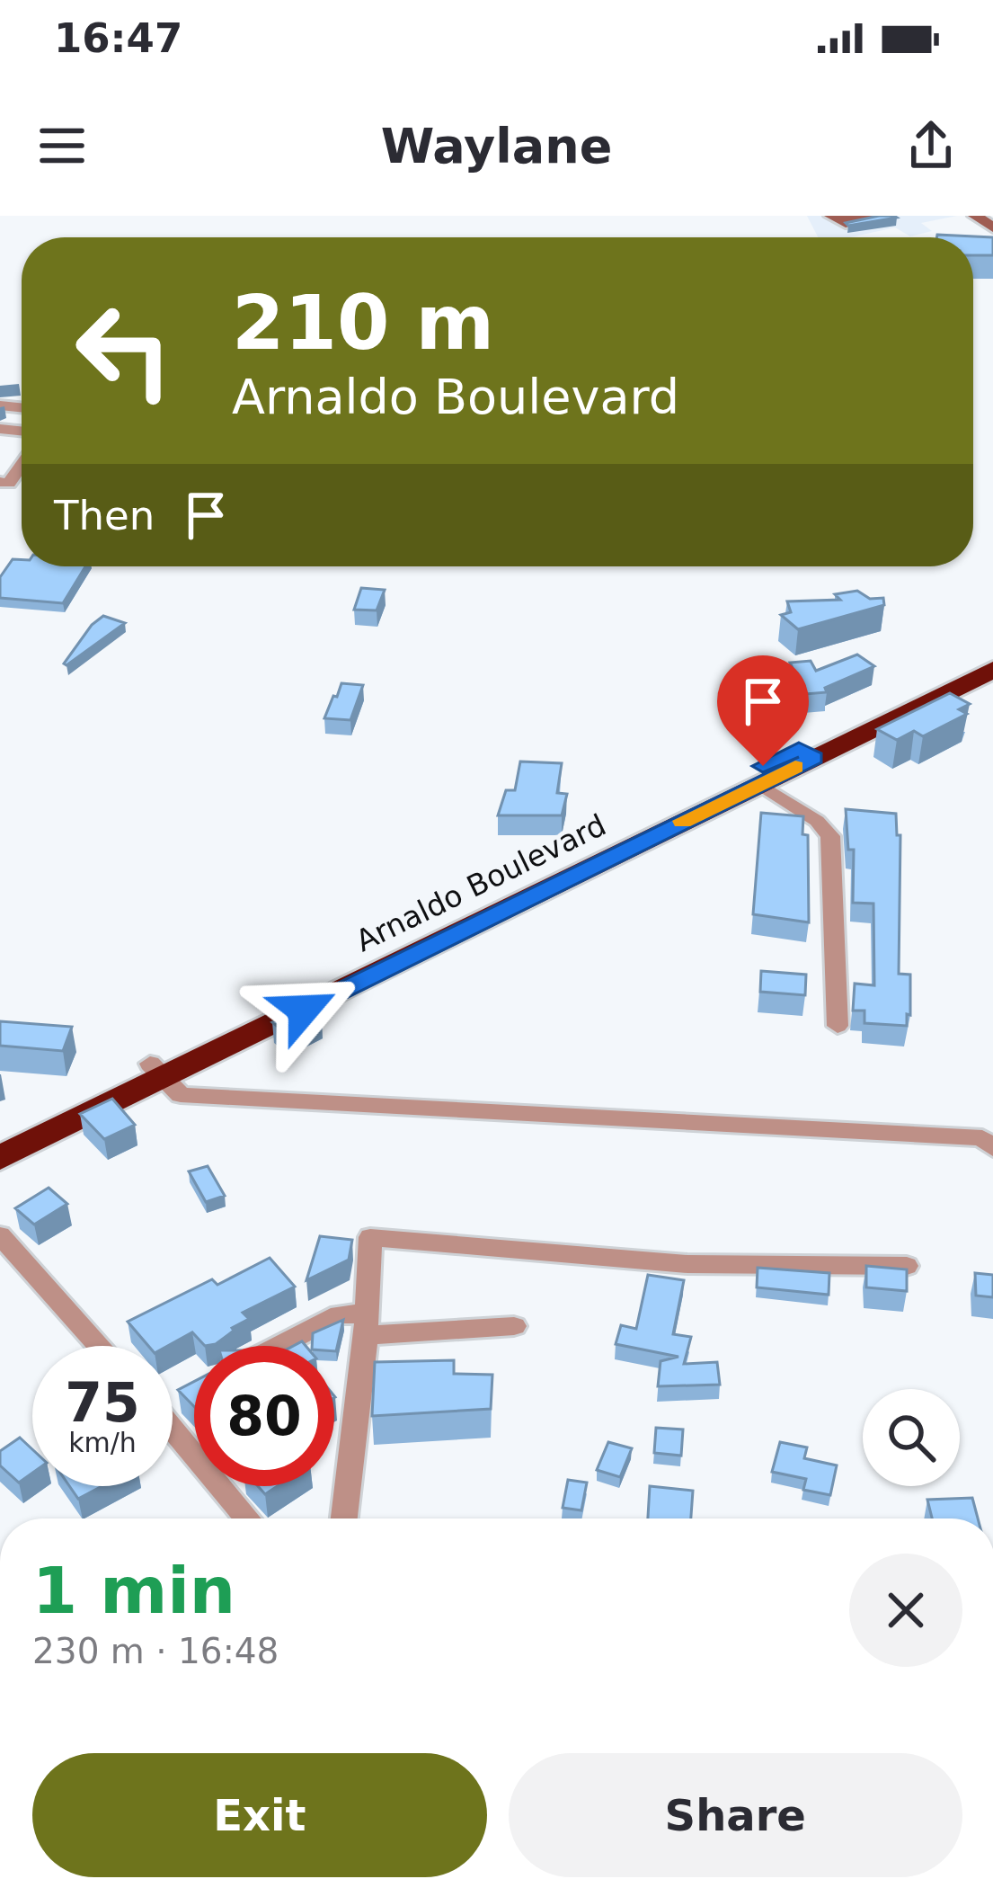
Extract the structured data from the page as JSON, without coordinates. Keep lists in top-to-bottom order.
{
  "streets": {
    "highway": ["Arnaldo Boulevard"]
  },
  "page": {
    "status": "16:47",
    "header": "Waylane",
    "turn": ["210 m", "Arnaldo Boulevard"],
    "then": "Then",
    "speed": "75 km/h",
    "limit": "80",
    "heading": ["1 min", "230 m · 16:48"],
    "buttons": ["Exit", "Share"]
  }
}
